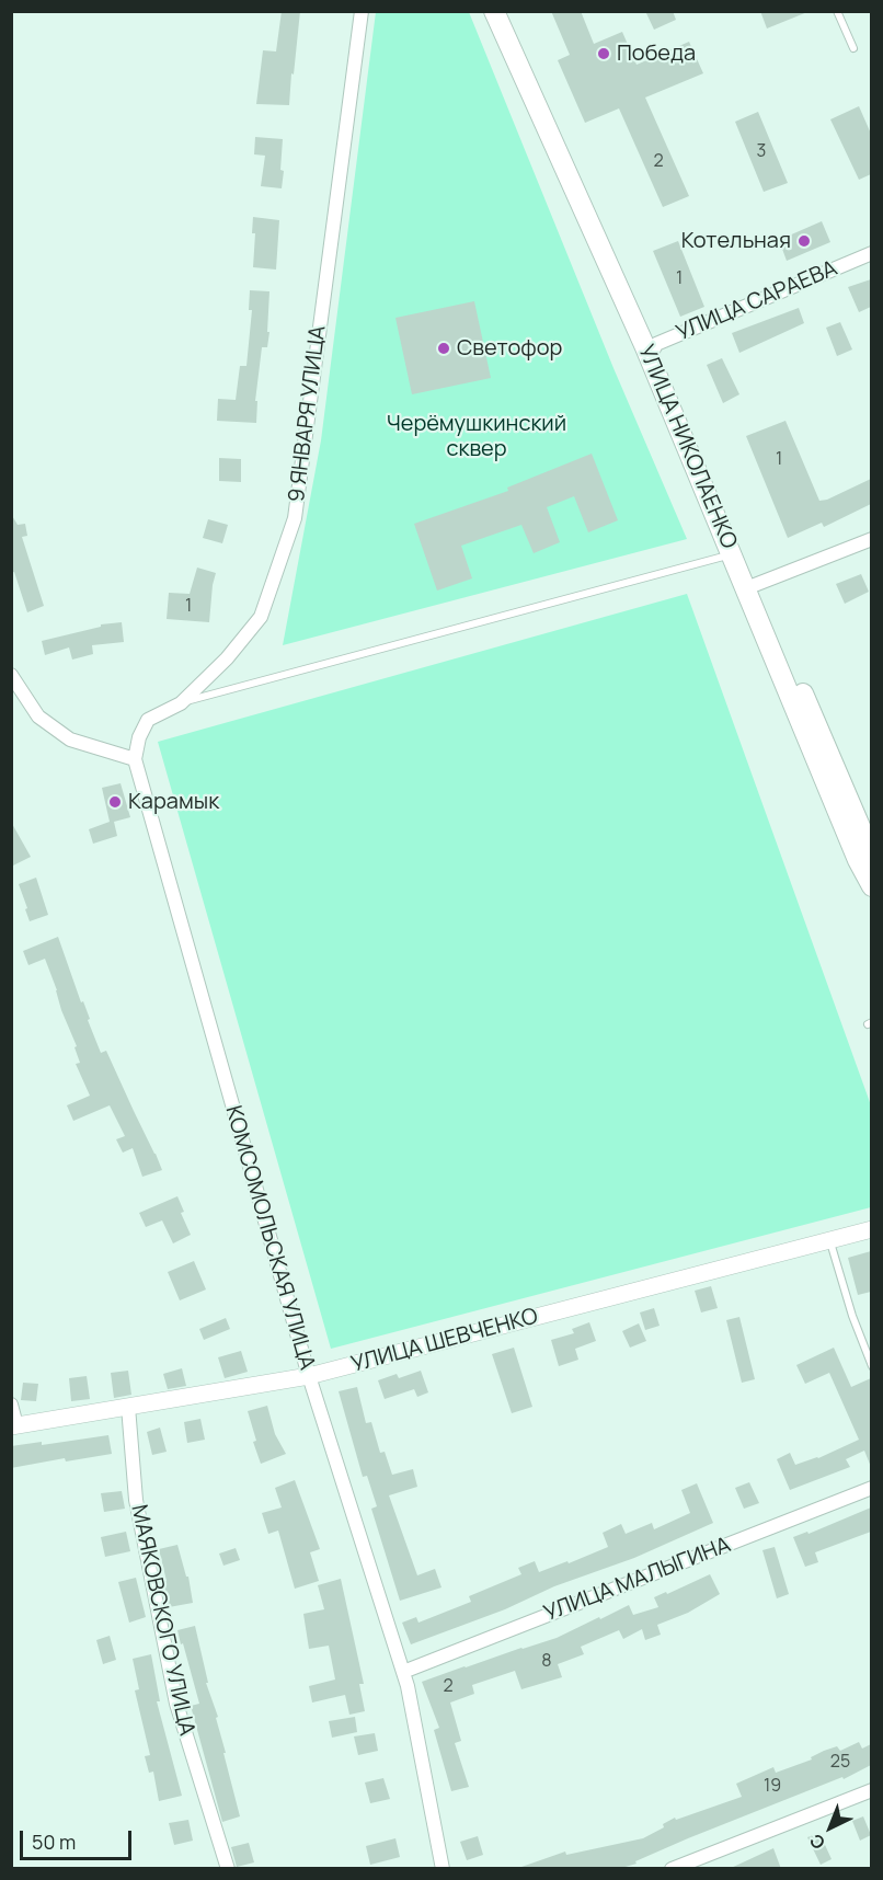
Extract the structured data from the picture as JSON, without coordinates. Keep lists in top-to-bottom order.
{
  "streets": {
    "main road": ["УЛИЦА НИКОЛАЕНКО"],
    "street": [
      "УЛИЦА САРАЕВА",
      "9 ЯНВАРЯ УЛИЦА",
      "КОМСОМОЛЬСКАЯ УЛИЦА",
      "УЛИЦА ШЕВЧЕНКО",
      "УЛИЦА МАЛЫГИНА",
      "МАЯКОВСКОГО УЛИЦА"
    ]
  },
  "crossings": [
    ["УЛИЦА САРАЕВА", "УЛИЦА НИКОЛАЕНКО"],
    ["9 ЯНВАРЯ УЛИЦА", "КОМСОМОЛЬСКАЯ УЛИЦА"],
    ["КОМСОМОЛЬСКАЯ УЛИЦА", "УЛИЦА ШЕВЧЕНКО"],
    ["КОМСОМОЛЬСКАЯ УЛИЦА", "УЛИЦА МАЛЫГИНА"],
    ["УЛИЦА ШЕВЧЕНКО", "МАЯКОВСКОГО УЛИЦА"]
  ],
  "parks": ["Черёмушкинский сквер"],
  "places": [
    "Победа",
    "Котельная",
    "Светофор",
    "Карамык"
  ],
  "house_numbers": [
    "3",
    "2",
    "1",
    "1",
    "1",
    "8",
    "2",
    "25",
    "19"
  ],
  "scale_bar": "50 m",
  "north": "bottom left"
}
